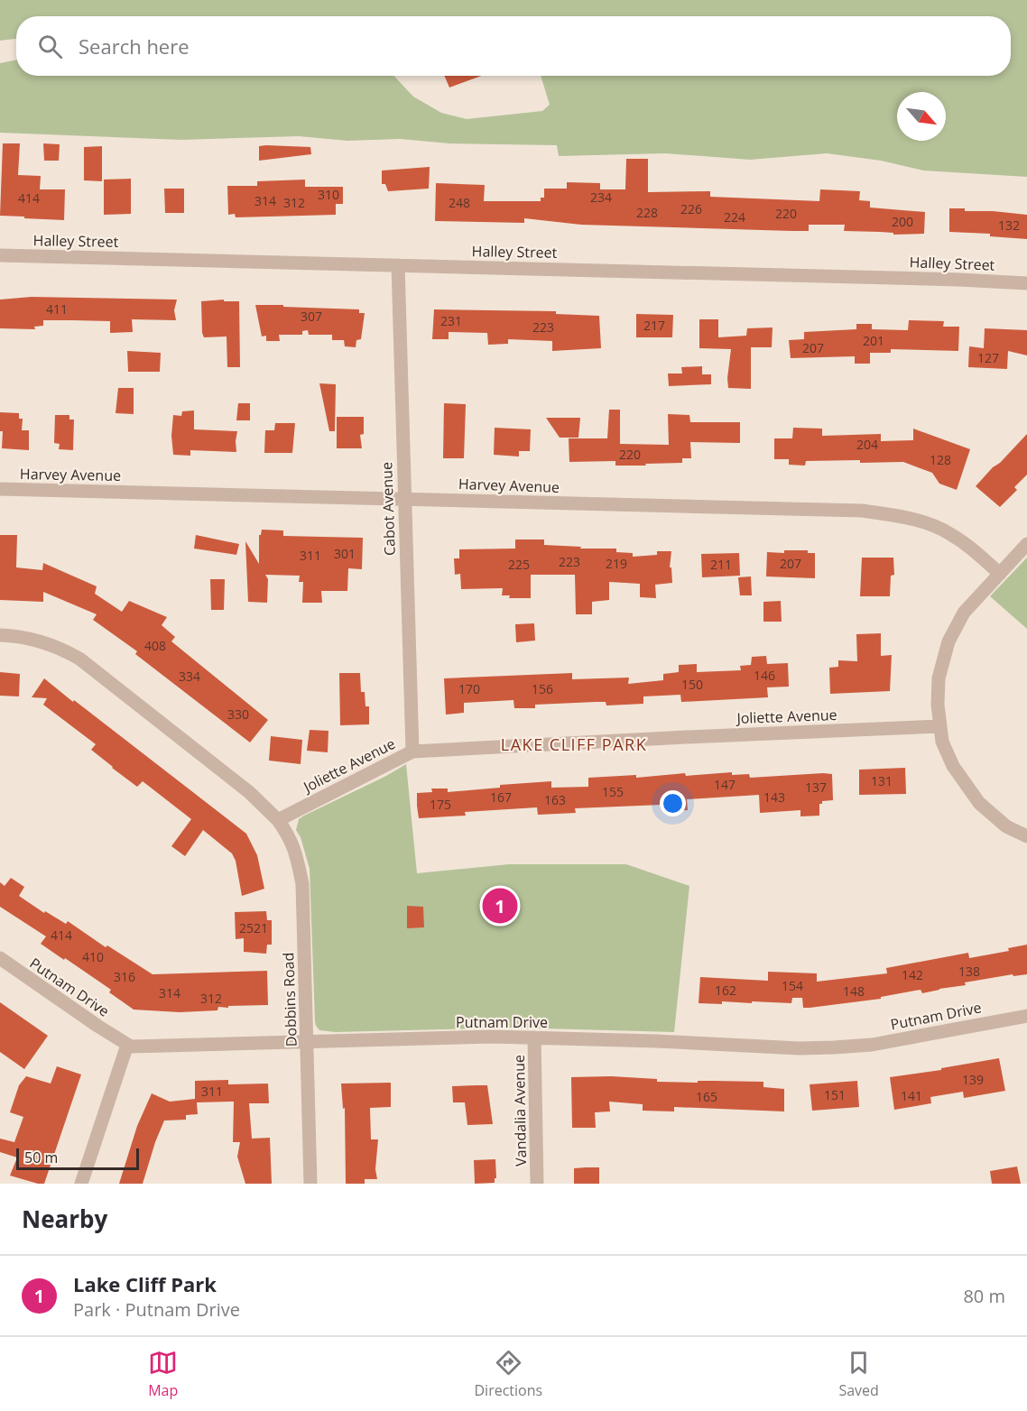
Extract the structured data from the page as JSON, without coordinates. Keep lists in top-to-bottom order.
{
  "streets": {
    "street": [
      "Halley Street",
      "Harvey Avenue",
      "Cabot Avenue",
      "Joliette Avenue",
      "Putnam Drive",
      "Dobbins Road",
      "Vandalia Avenue"
    ]
  },
  "crossings": [
    ["Halley Street", "Cabot Avenue"],
    ["Harvey Avenue", "Cabot Avenue"],
    ["Cabot Avenue", "Joliette Avenue"],
    ["Joliette Avenue", "Dobbins Road"],
    ["Putnam Drive", "Dobbins Road"],
    ["Putnam Drive", "Vandalia Avenue"]
  ],
  "districts": ["LAKE CLIFF PARK"],
  "house_numbers": [
    "310",
    "234",
    "414",
    "314",
    "312",
    "248",
    "226",
    "228",
    "220",
    "224",
    "200",
    "132",
    "411",
    "307",
    "231",
    "217",
    "223",
    "201",
    "207",
    "127",
    "204",
    "220",
    "128",
    "301",
    "311",
    "223",
    "219",
    "207",
    "225",
    "211",
    "408",
    "146",
    "334",
    "150",
    "170",
    "156",
    "330",
    "131",
    "147",
    "137",
    "155",
    "167",
    "143",
    "163",
    "175",
    "2521",
    "414",
    "410",
    "138",
    "142",
    "316",
    "154",
    "162",
    "148",
    "314",
    "312",
    "139",
    "311",
    "151",
    "141",
    "165"
  ],
  "scale_bar": "50 m",
  "north": "bottom right",
  "page": {
    "search": "Search here",
    "pins": "1",
    "scale": "50 m",
    "heading": "Nearby",
    "list": [
      {
        "mark": "1",
        "name": "Lake Cliff Park",
        "note": "Park · Putnam Drive",
        "value": "80 m"
      }
    ],
    "nav": ["Map", "Directions", "Saved"]
  }
}
